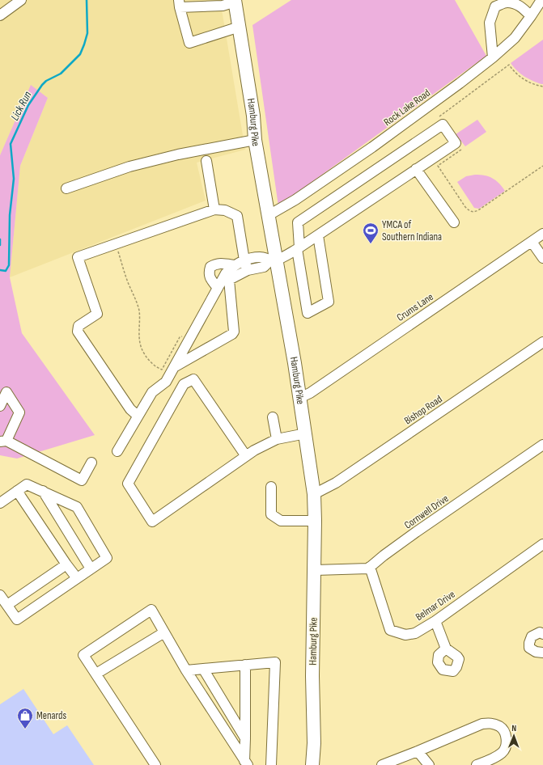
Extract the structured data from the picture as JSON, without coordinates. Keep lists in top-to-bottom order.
{
  "streets": {
    "main road": ["Hamburg Pike"],
    "street": [
      "Rock Lake Road",
      "Crums Lane",
      "Bishop Road",
      "Cornwell Drive",
      "Belmar Drive"
    ]
  },
  "crossings": [
    ["Rock Lake Road", "Hamburg Pike"],
    ["Hamburg Pike", "Crums Lane"],
    ["Hamburg Pike", "Bishop Road"],
    ["Cornwell Drive", "Belmar Drive"]
  ],
  "water": ["Lick Run"],
  "places": {
    "sports": ["YMCA of Southern Indiana"],
    "shop": ["Menards"]
  },
  "north": "top"
}
